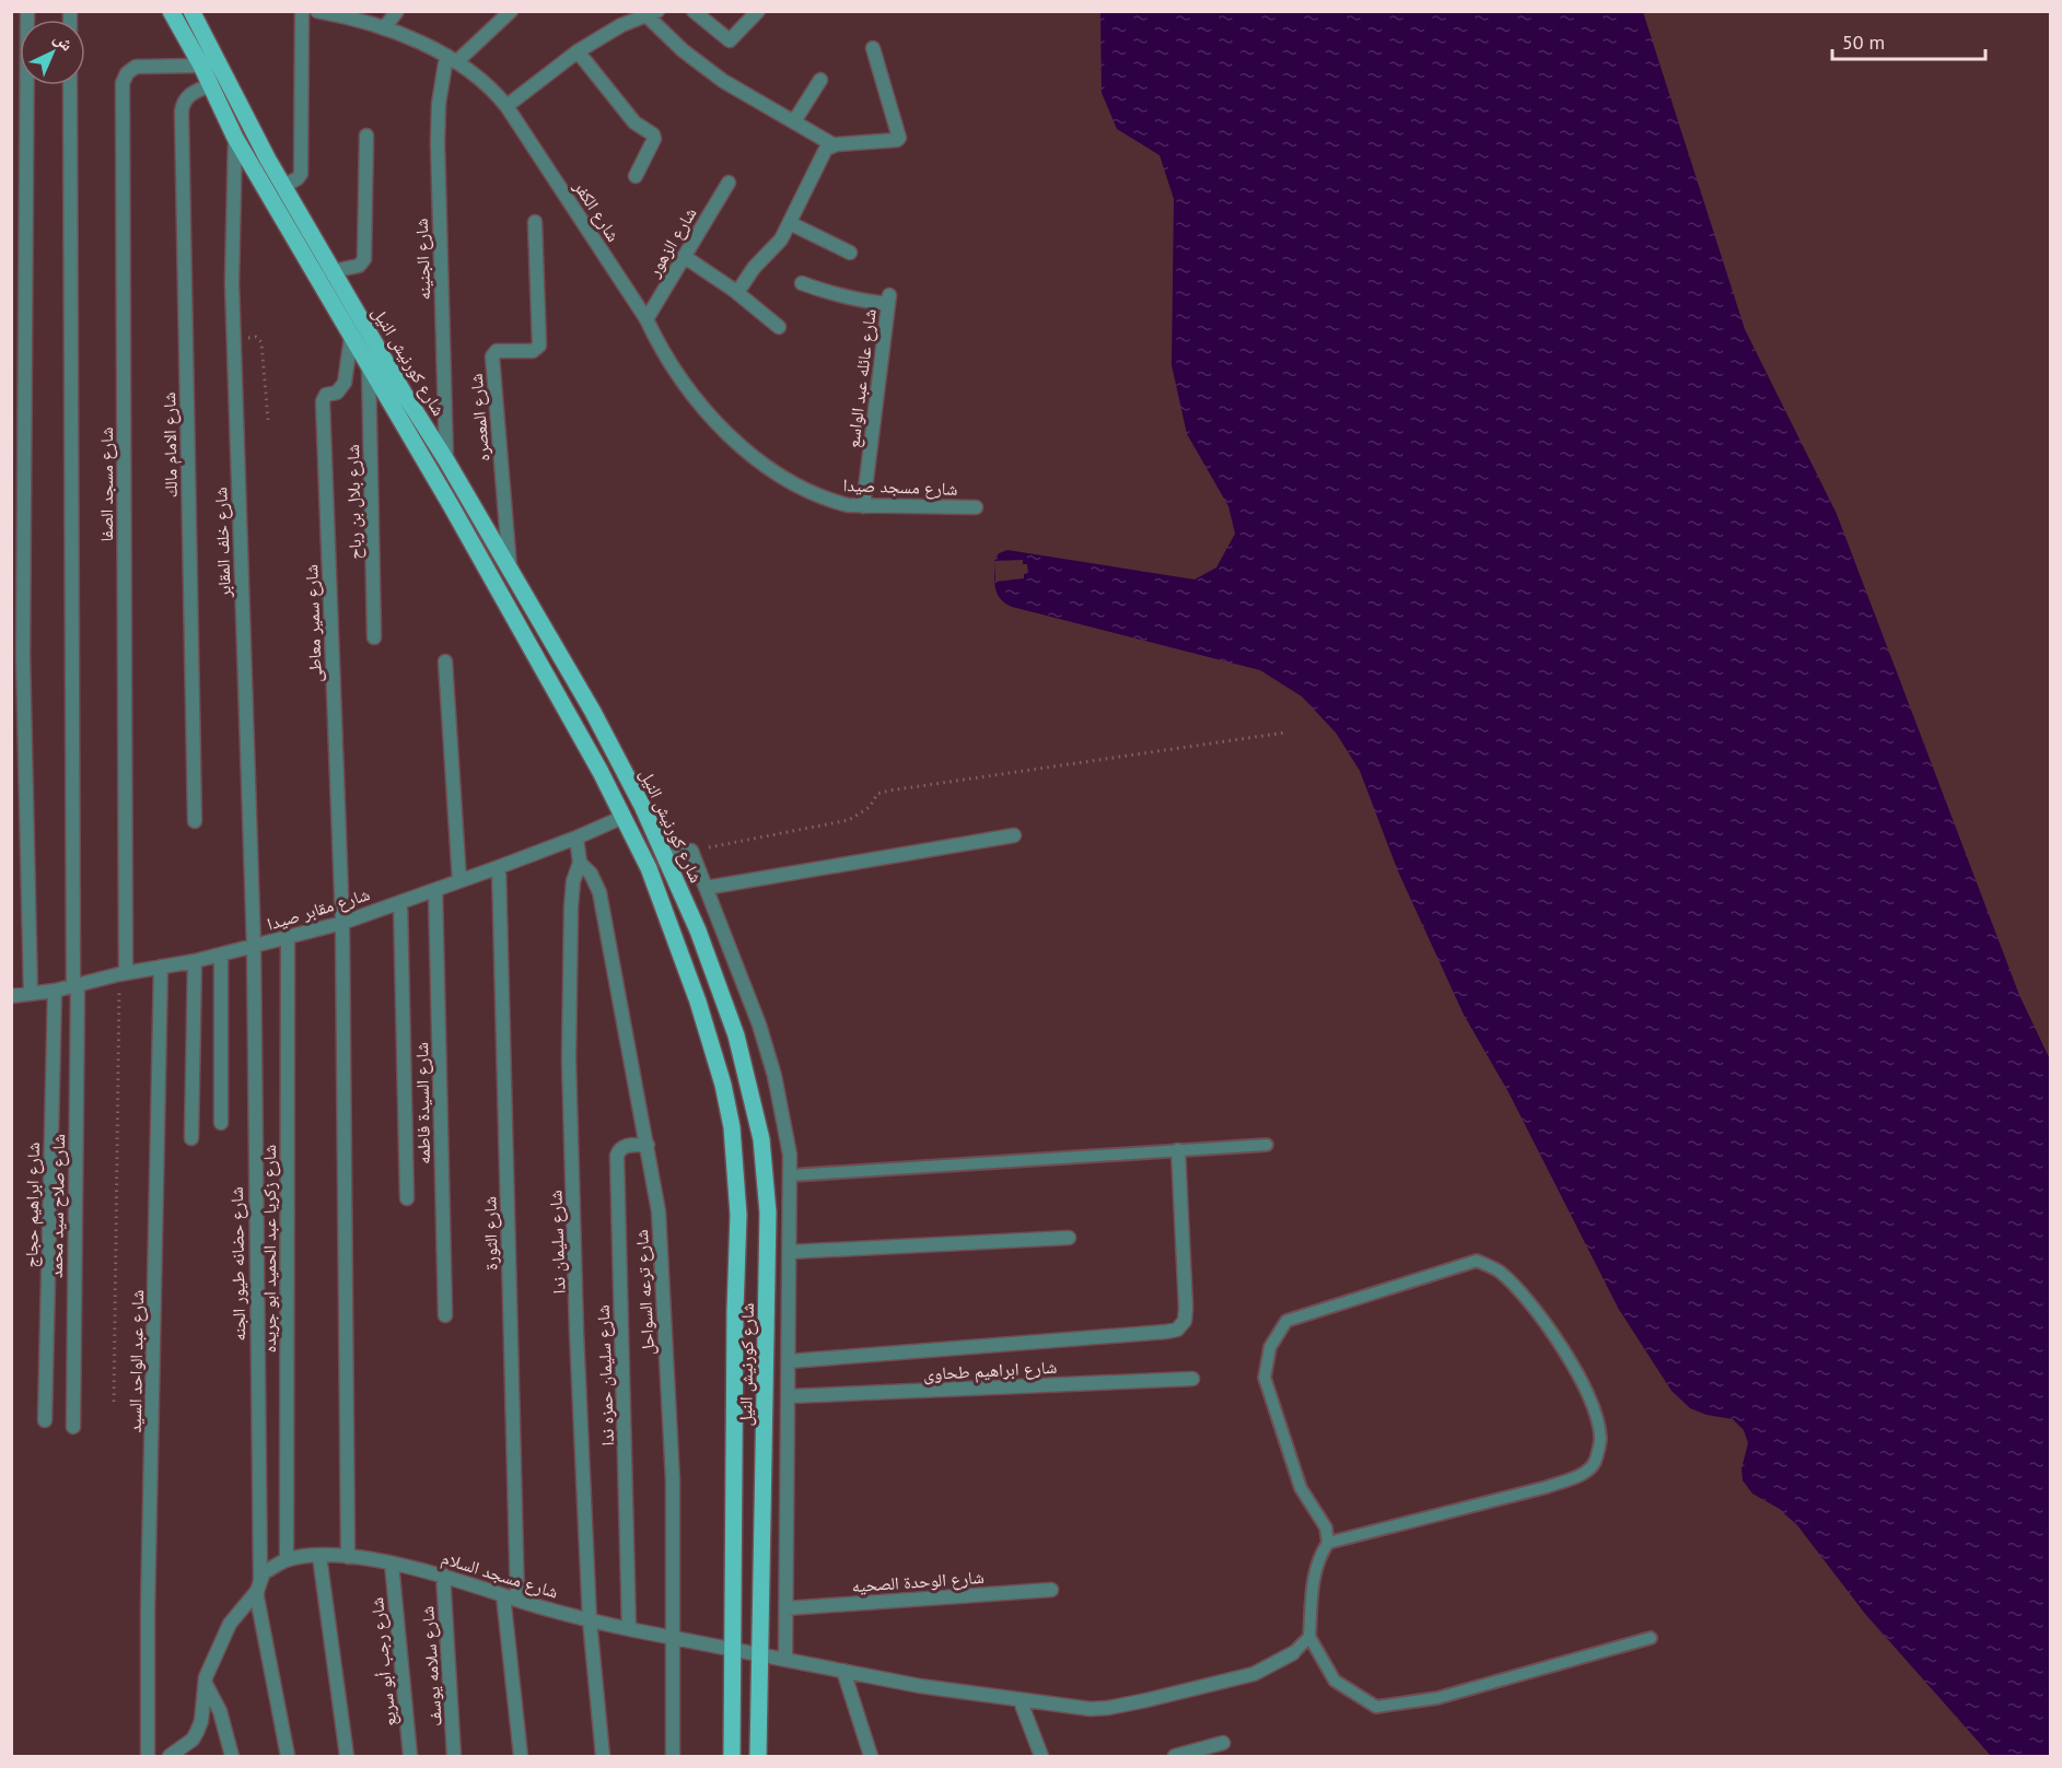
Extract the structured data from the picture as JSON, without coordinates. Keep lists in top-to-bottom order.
{
  "streets": {
    "main road": ["شارع كورنيش النيل"],
    "street": [
      "شارع الكفر",
      "شارع الزهور",
      "شارع الجنينه",
      "شارع عائله عبد الواسع",
      "شارع المعصره",
      "شارع الامام مالك",
      "شارع مسجد الصفا",
      "شارع مسجد صيدا",
      "شارع بلال بن رباح",
      "شارع خلف المقابر",
      "شارع سمير معاطى",
      "شارع مقابر صيدا",
      "شارع السيدة فاطمه",
      "شارع ابراهيم حجاج",
      "شارع صلاح سيد محمد",
      "شارع الثورة",
      "شارع سليمان ندا",
      "شارع زكريا عبد الحميد ابو جريده",
      "شارع حضانه طيور الجنه",
      "شارع ترعه السواحل",
      "شارع عبد الواحد السيد",
      "شارع ابراهيم طحاوى",
      "شارع سليمان حمزه ندا",
      "شارع مسجد السلام",
      "شارع الوحدة الصحيه",
      "شارع رجب أبو سريع",
      "شارع سلامه يوسف"
    ]
  },
  "crossings": [
    ["شارع الكفر", "شارع الزهور"],
    ["شارع الكفر", "شارع الجنينه"],
    ["شارع الكفر", "شارع مسجد صيدا"],
    ["شارع الجنينه", "شارع كورنيش النيل"],
    ["شارع كورنيش النيل", "شارع المعصره"],
    ["شارع كورنيش النيل", "شارع الامام مالك"],
    ["شارع كورنيش النيل", "شارع مسجد الصفا"],
    ["شارع كورنيش النيل", "شارع بلال بن رباح"],
    ["شارع كورنيش النيل", "شارع خلف المقابر"],
    ["شارع كورنيش النيل", "شارع سمير معاطى"],
    ["شارع كورنيش النيل", "شارع مقابر صيدا"],
    ["شارع كورنيش النيل", "شارع مسجد السلام"],
    ["شارع عائله عبد الواسع", "شارع مسجد صيدا"],
    ["شارع مسجد الصفا", "شارع مقابر صيدا"],
    ["شارع خلف المقابر", "شارع مقابر صيدا"],
    ["شارع خلف المقابر", "شارع حضانه طيور الجنه"],
    ["شارع سمير معاطى", "شارع مقابر صيدا"],
    ["شارع مقابر صيدا", "شارع السيدة فاطمه"],
    ["شارع مقابر صيدا", "شارع ابراهيم حجاج"],
    ["شارع مقابر صيدا", "شارع صلاح سيد محمد"],
    ["شارع مقابر صيدا", "شارع الثورة"],
    ["شارع مقابر صيدا", "شارع زكريا عبد الحميد ابو جريده"],
    ["شارع مقابر صيدا", "شارع حضانه طيور الجنه"],
    ["شارع مقابر صيدا", "شارع ترعه السواحل"],
    ["شارع مقابر صيدا", "شارع عبد الواحد السيد"],
    ["شارع الثورة", "شارع مسجد السلام"],
    ["شارع سليمان ندا", "شارع ترعه السواحل"],
    ["شارع سليمان ندا", "شارع مسجد السلام"],
    ["شارع زكريا عبد الحميد ابو جريده", "شارع مسجد السلام"],
    ["شارع حضانه طيور الجنه", "شارع مسجد السلام"],
    ["شارع ترعه السواحل", "شارع سليمان حمزه ندا"],
    ["شارع ترعه السواحل", "شارع مسجد السلام"],
    ["شارع سليمان حمزه ندا", "شارع مسجد السلام"],
    ["شارع مسجد السلام", "شارع رجب أبو سريع"],
    ["شارع مسجد السلام", "شارع سلامه يوسف"]
  ],
  "scale_bar": "50 m",
  "north": "top right"
}
